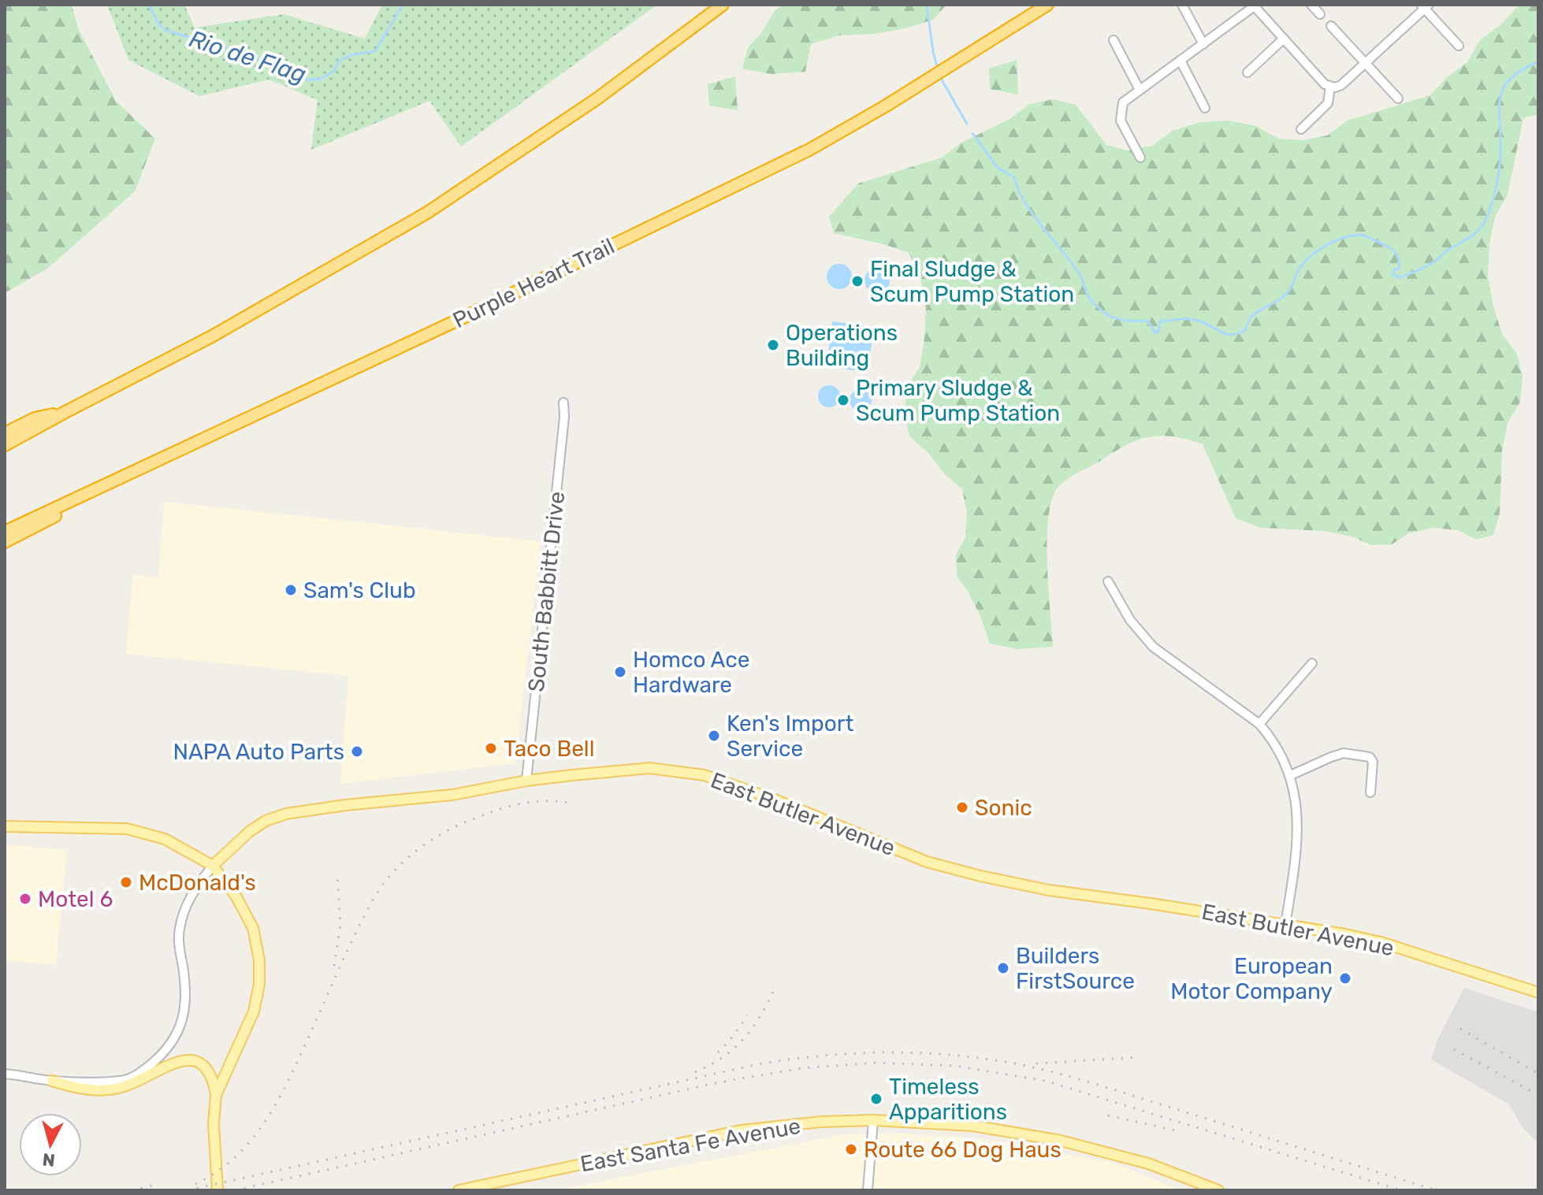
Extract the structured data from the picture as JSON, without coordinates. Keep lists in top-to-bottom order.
{
  "streets": {
    "highway": ["Purple Heart Trail"],
    "main road": ["East Butler Avenue", "East Santa Fe Avenue"],
    "street": ["South Babbitt Drive"]
  },
  "crossings": [
    ["South Babbitt Drive", "East Butler Avenue"]
  ],
  "water": ["Rio de Flag"],
  "places": [
    "Final Sludge & Scum Pump Station",
    "Operations Building",
    "Primary Sludge & Scum Pump Station",
    "Sam's Club",
    "Homco Ace Hardware",
    "Ken's Import Service",
    "Taco Bell",
    "NAPA Auto Parts",
    "Sonic",
    "McDonald's",
    "Motel 6",
    "Builders FirstSource",
    "European Motor Company",
    "Timeless Apparitions",
    "Route 66 Dog Haus"
  ],
  "north": "bottom"
}
